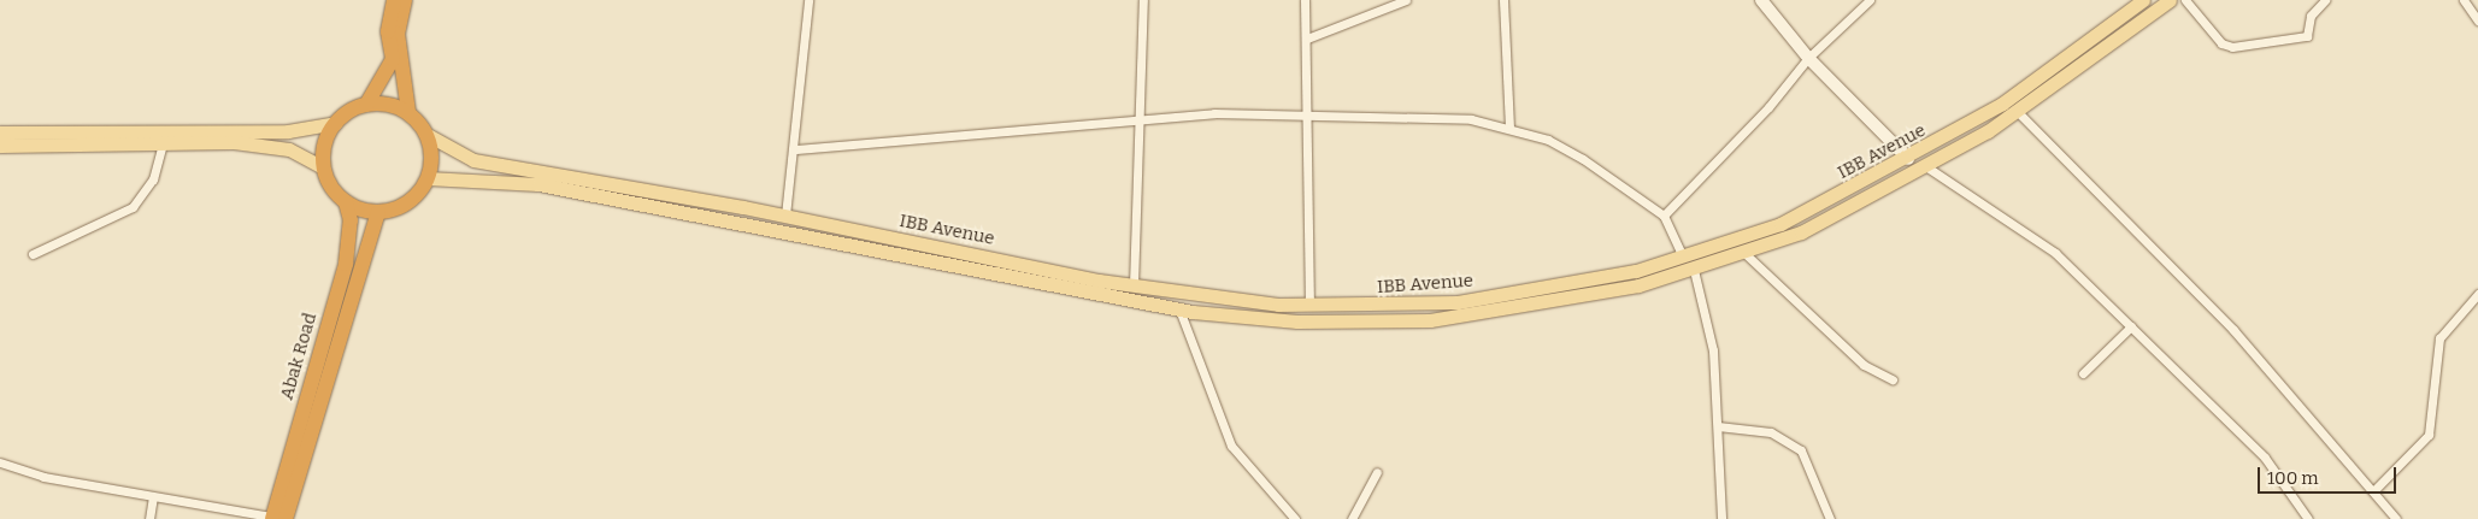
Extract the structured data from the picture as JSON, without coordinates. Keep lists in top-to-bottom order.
{
  "streets": {
    "highway": ["Abak Road"],
    "main road": ["IBB Avenue"]
  },
  "crossings": [
    ["IBB Avenue", "Abak Road"]
  ],
  "scale_bar": "100 m"
}
